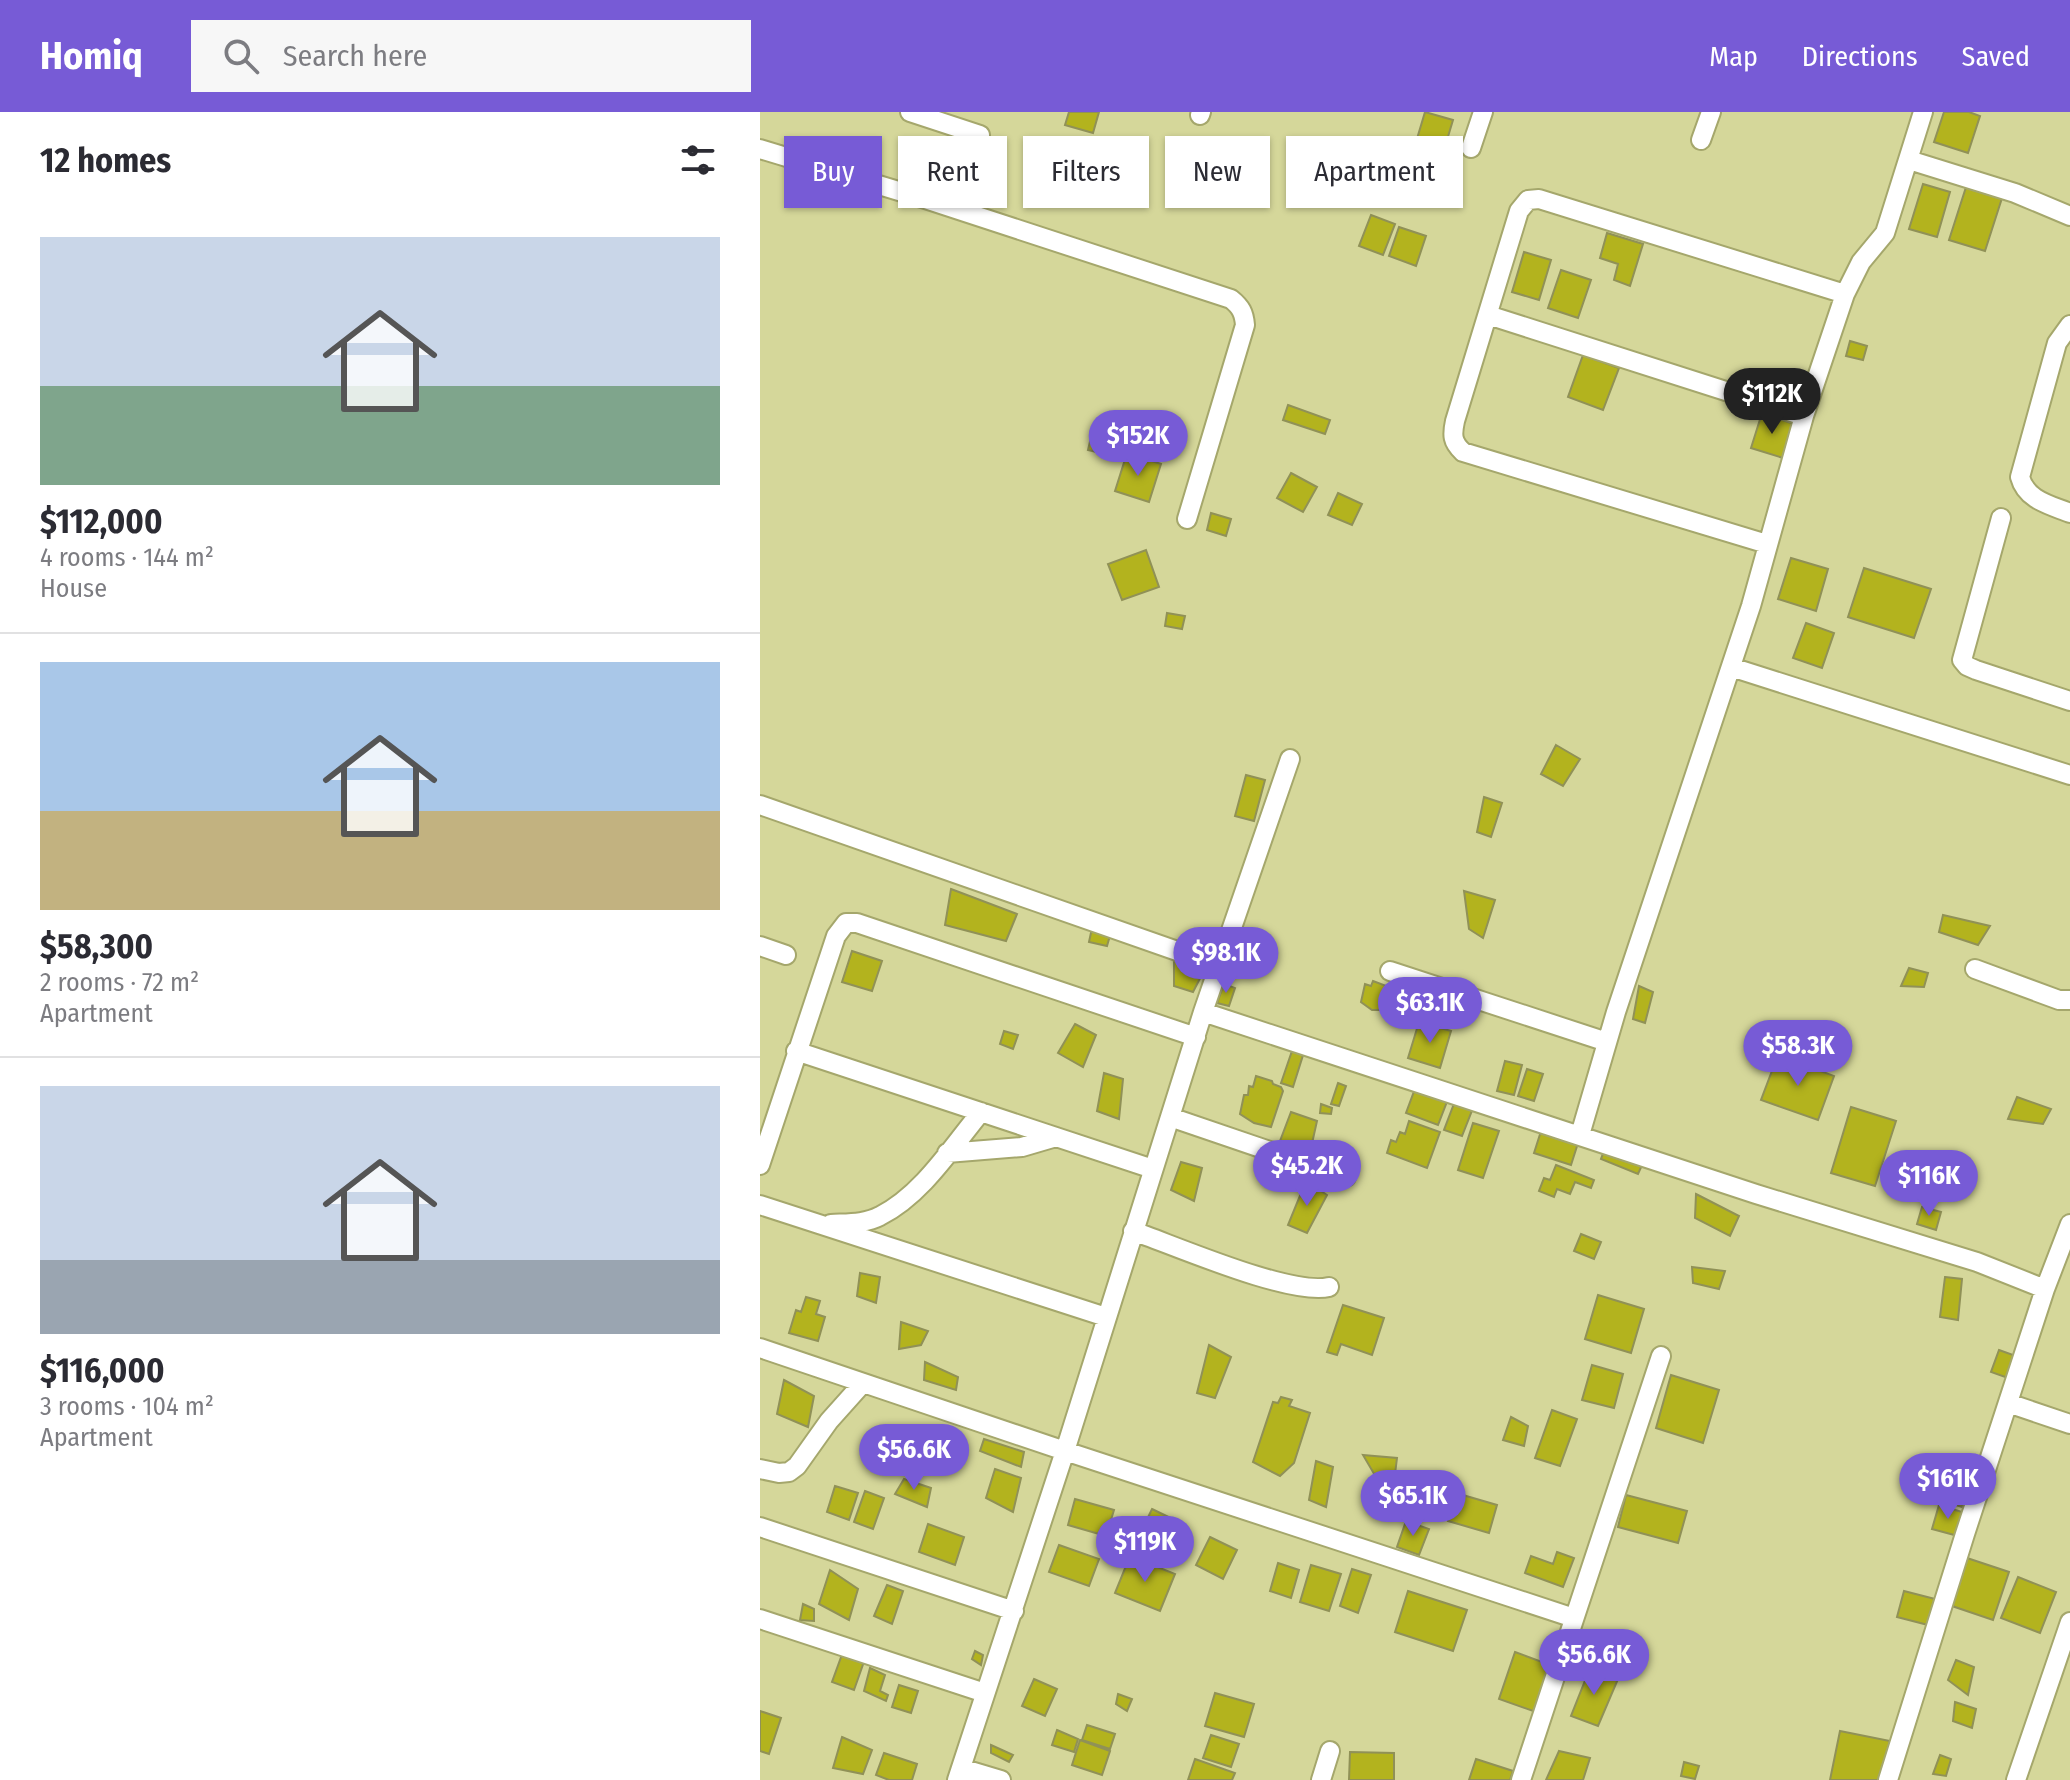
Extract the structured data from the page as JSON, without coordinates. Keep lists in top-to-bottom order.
{
  "page": {
    "header": "Homiq",
    "search": "Search here",
    "nav": ["Map", "Directions", "Saved"],
    "heading": "12 homes",
    "chip": [
      "Buy",
      "Rent",
      "Filters",
      "New",
      "Apartment"
    ],
    "list": [
      {
        "name": "$112,000",
        "note": "4 rooms · 144 m² · House"
      },
      {
        "name": "$58,300",
        "note": "2 rooms · 72 m² · Apartment"
      },
      {
        "name": "$116,000",
        "note": "3 rooms · 104 m² · Apartment"
      }
    ],
    "price": [
      "$112K",
      "$152K",
      "$98.1K",
      "$63.1K",
      "$58.3K",
      "$45.2K",
      "$116K",
      "$56.6K",
      "$161K",
      "$65.1K",
      "$119K",
      "$56.6K"
    ]
  }
}
